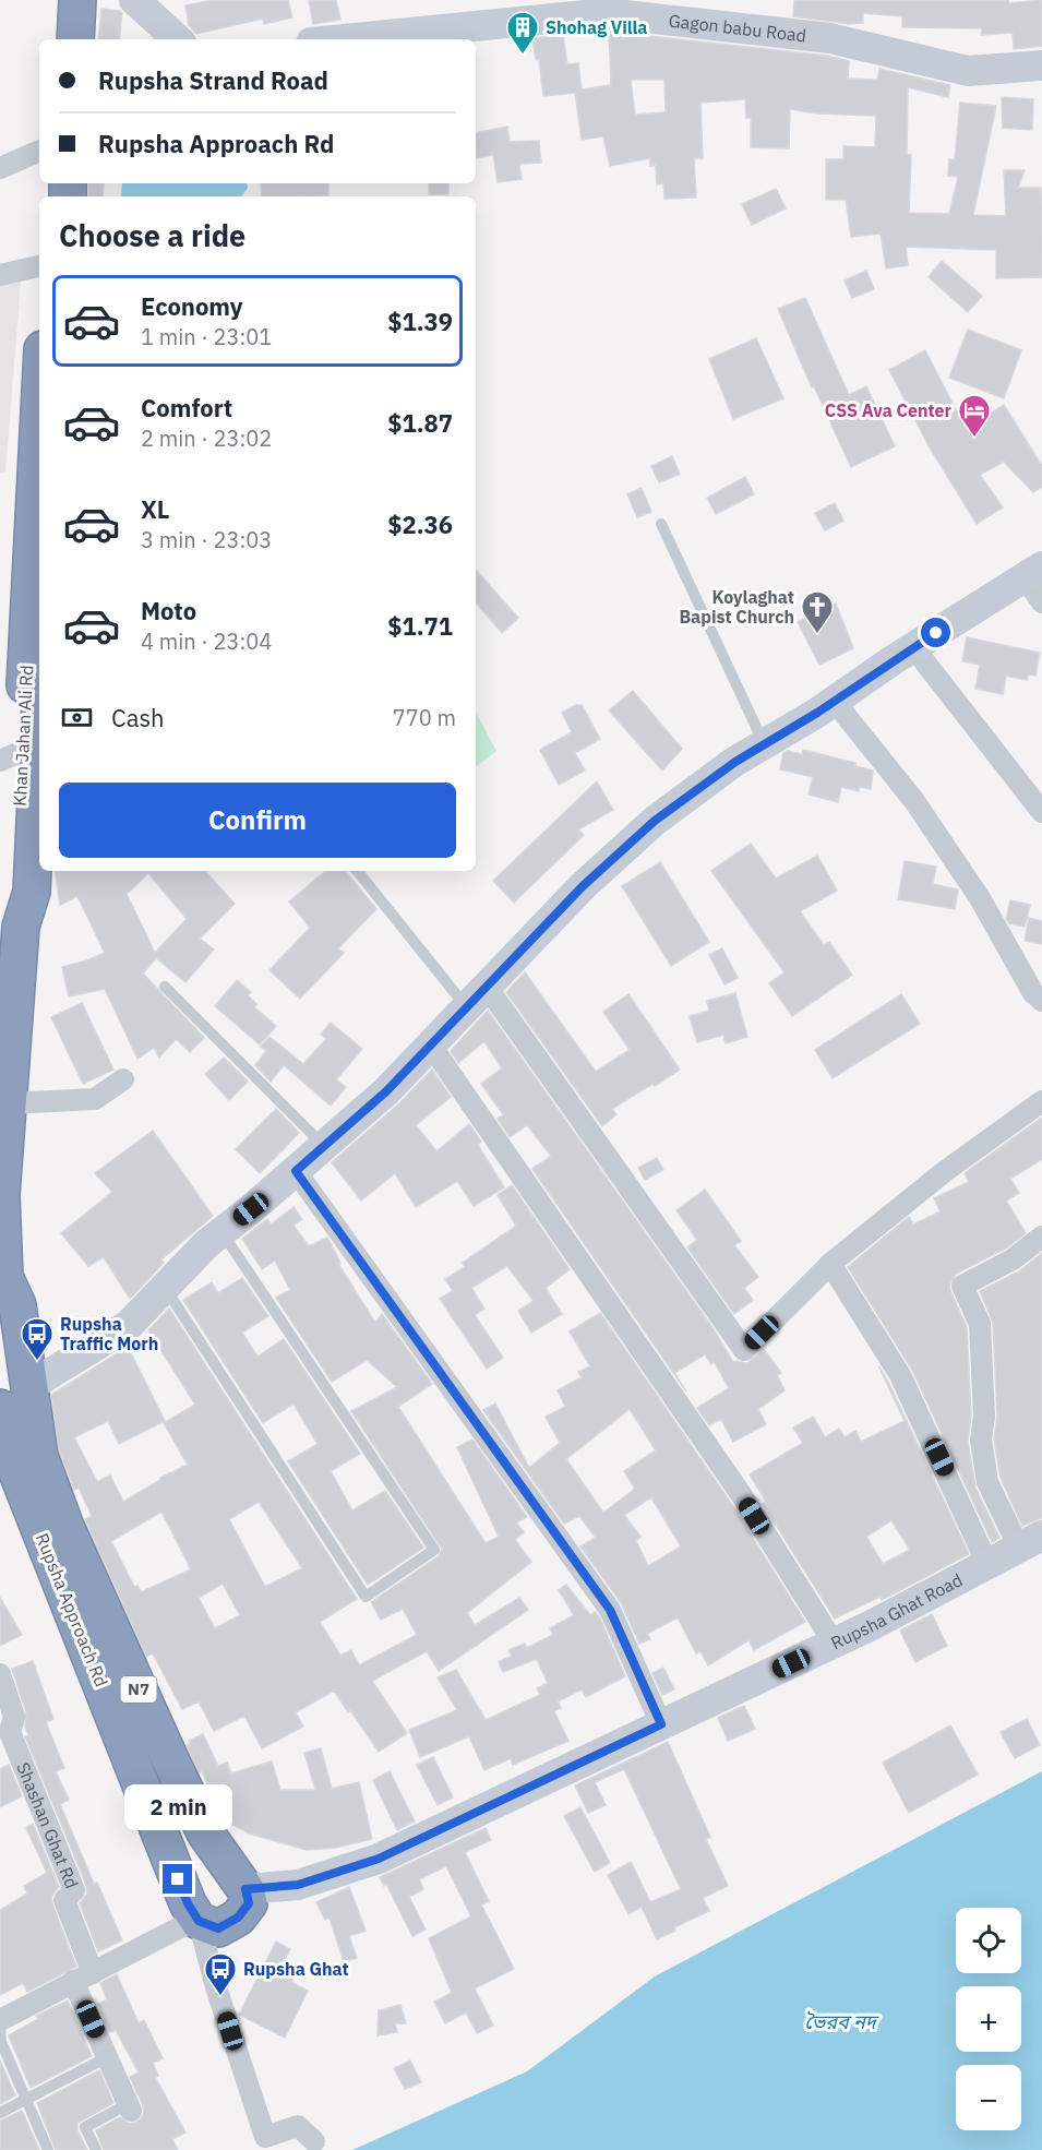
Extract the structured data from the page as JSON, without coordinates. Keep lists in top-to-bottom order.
{
  "streets": {
    "highway": ["Khan Jahan Ali Rd", "Rupsha Approach Rd", "N7"],
    "street": ["Gagon babu Road", "Rupsha Ghat Road", "Shashan Ghat Rd"]
  },
  "crossings": [
    ["Khan Jahan Ali Rd", "Rupsha Approach Rd"],
    ["Rupsha Approach Rd", "Rupsha Ghat Road"]
  ],
  "water": ["ভৈরব নদ"],
  "places": {
    "building": ["Shohag Villa"],
    "hotel": ["CSS Ava Center"],
    "church": ["Koylaghat Bapist Church"],
    "bus stop": ["Rupsha Traffic Morh", "Rupsha Ghat"]
  },
  "page": {
    "banner": ["Rupsha Strand Road", "Rupsha Approach Rd"],
    "heading": "Choose a ride",
    "list": [
      {
        "name": "Economy",
        "note": "1 min · 23:01",
        "value": "$1.39"
      },
      {
        "name": "Comfort",
        "note": "2 min · 23:02",
        "value": "$1.87"
      },
      {
        "name": "XL",
        "note": "3 min · 23:03",
        "value": "$2.36"
      },
      {
        "name": "Moto",
        "note": "4 min · 23:04",
        "value": "$1.71"
      }
    ],
    "pay": ["Cash", "770 m"],
    "buttons": "Confirm",
    "bubble": "2 min",
    "map_buttons": ["+", "−"]
  }
}
